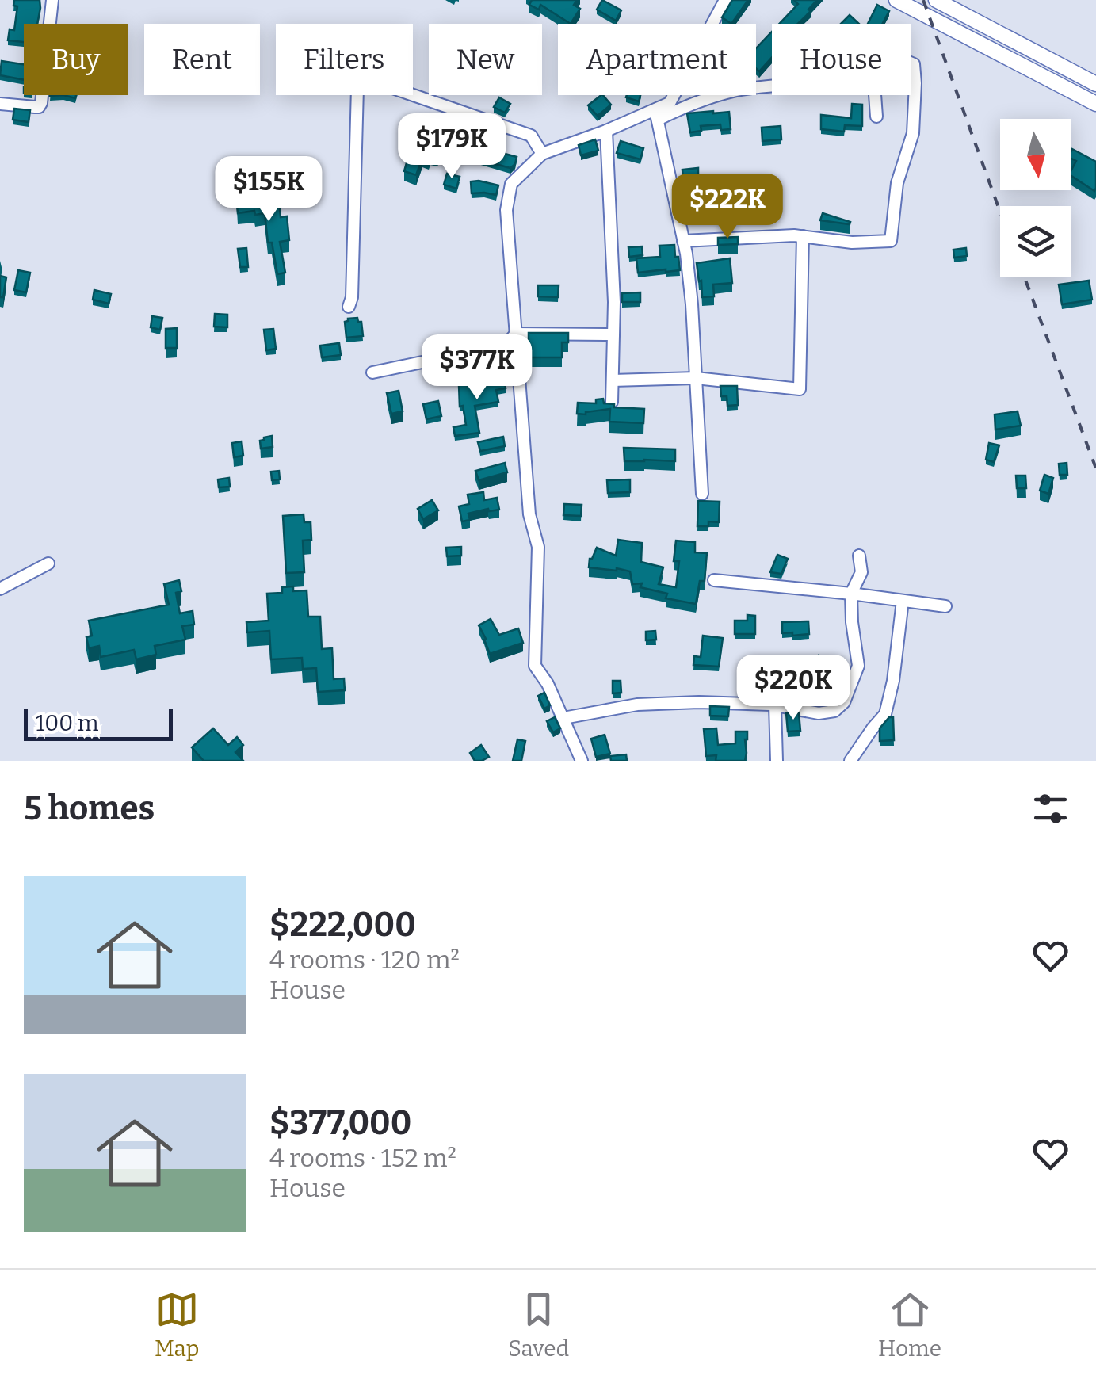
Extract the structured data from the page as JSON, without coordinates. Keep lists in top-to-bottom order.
{
  "scale_bar": "100 m",
  "north": "bottom",
  "page": {
    "chip": [
      "Buy",
      "Rent",
      "Filters",
      "New",
      "Apartment",
      "House"
    ],
    "price": [
      "$179K",
      "$155K",
      "$222K",
      "$377K",
      "$220K"
    ],
    "scale": "100 m",
    "heading": "5 homes",
    "list": [
      {
        "name": "$222,000",
        "note": "4 rooms · 120 m² · House"
      },
      {
        "name": "$377,000",
        "note": "4 rooms · 152 m² · House"
      }
    ],
    "tabs": ["Map", "Saved", "Home"]
  }
}
